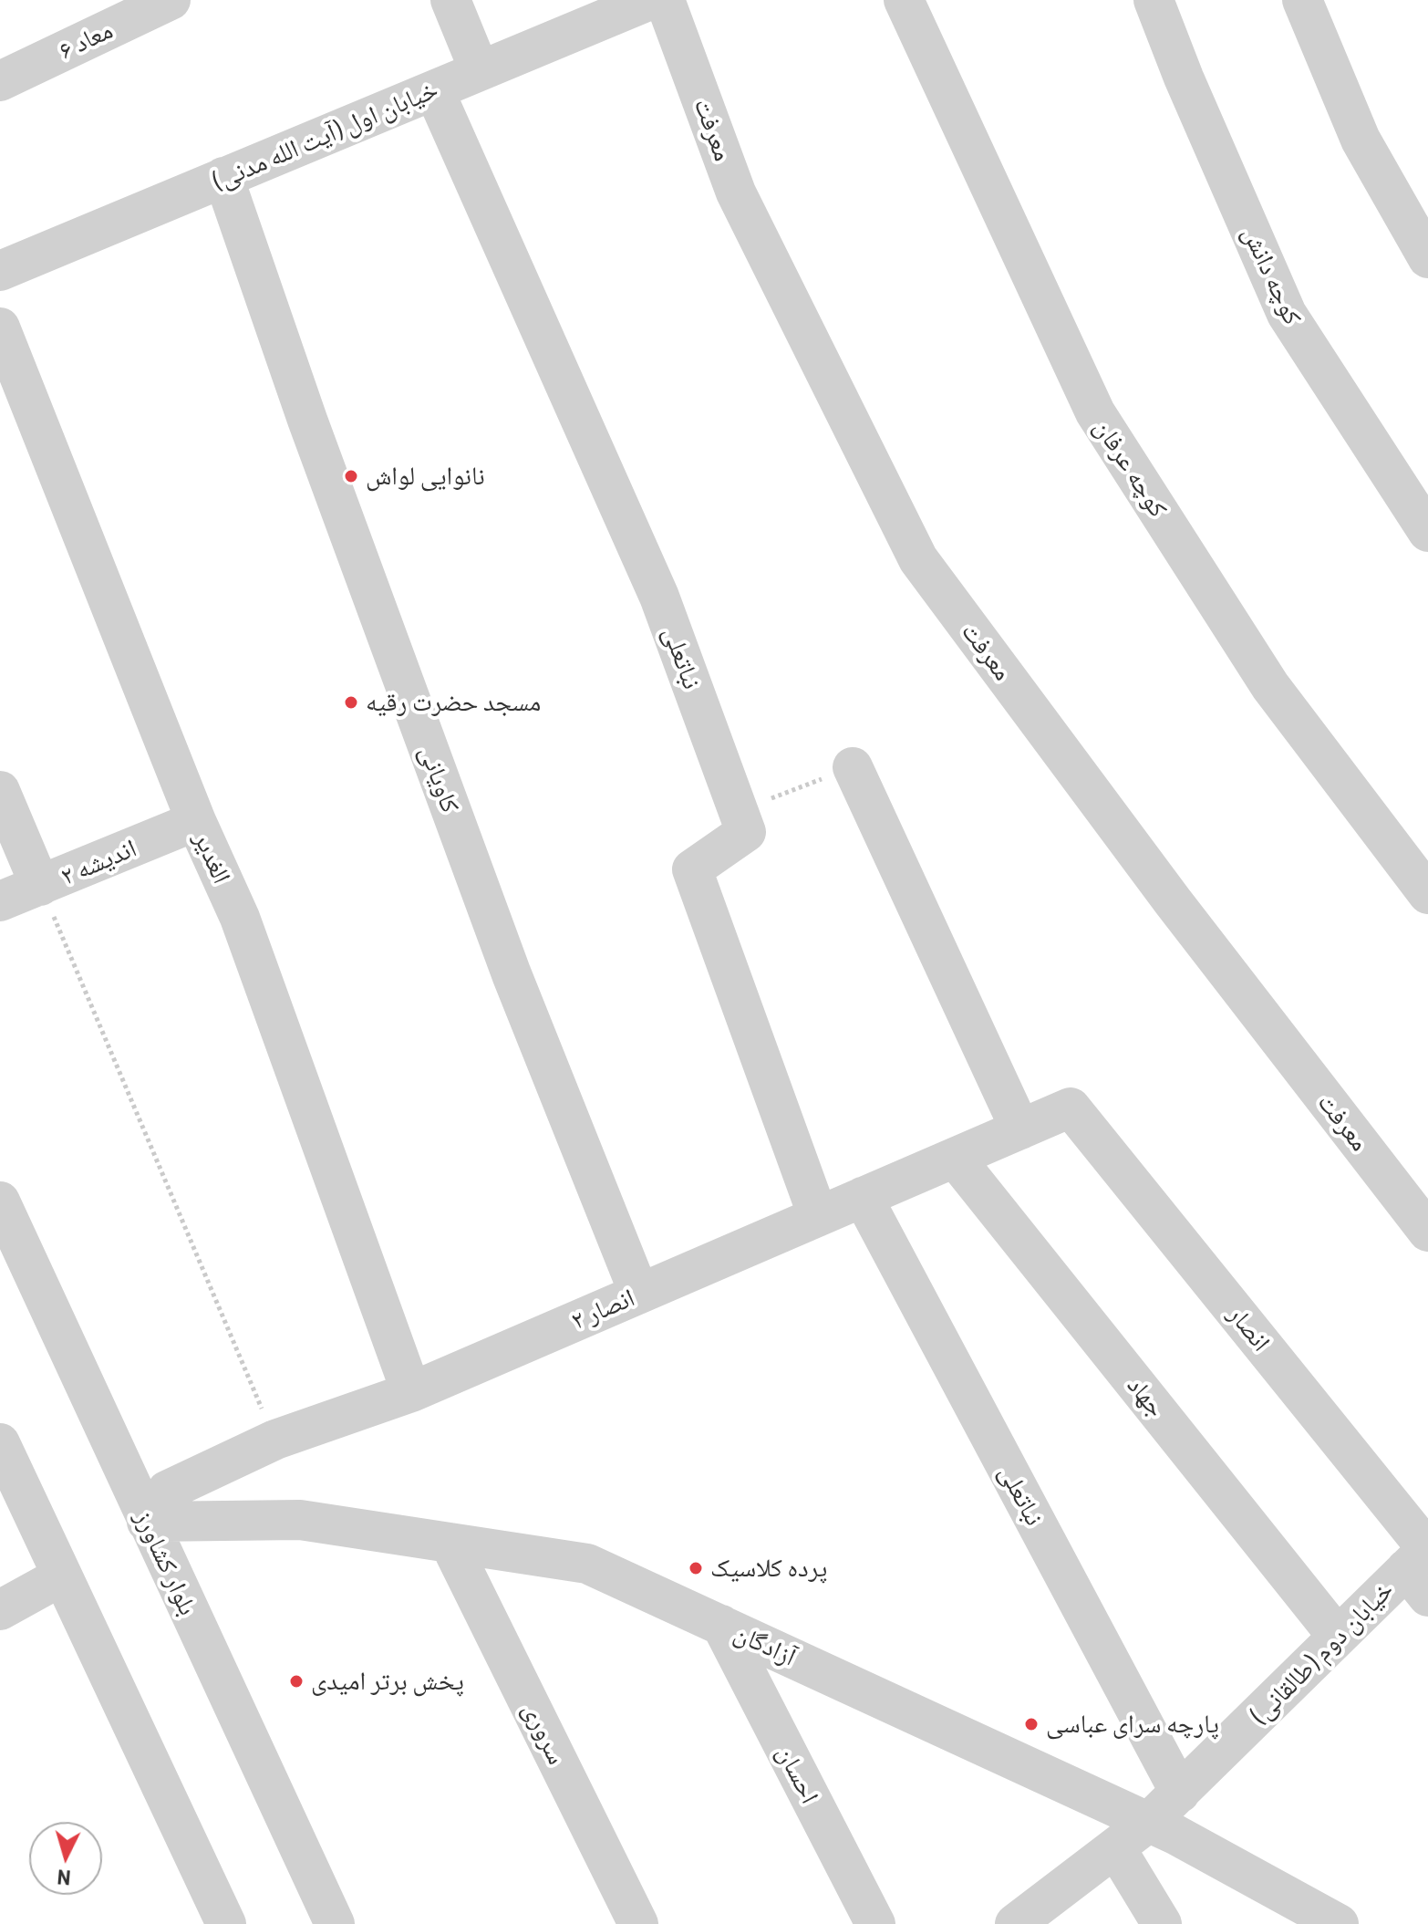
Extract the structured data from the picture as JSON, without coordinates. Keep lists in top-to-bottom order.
{
  "streets": {
    "street": [
      "معاد ۶",
      "معرفت",
      "خیابان اول (آیت الله مدنی)",
      "کوچه دانش",
      "کوچه عرفان",
      "نباتعلی",
      "کاویانی",
      "الغدیر",
      "اندیشه ۲",
      "انصار ۲",
      "انصار",
      "جهاد",
      "بلوار کشاورز",
      "آزادگان",
      "خیابان دوم (طالقانی)",
      "سروری",
      "احسان"
    ]
  },
  "crossings": [
    ["خیابان اول (آیت الله مدنی)", "نباتعلی"],
    ["خیابان اول (آیت الله مدنی)", "کاویانی"],
    ["نباتعلی", "انصار ۲"],
    ["نباتعلی", "خیابان دوم (طالقانی)"],
    ["کاویانی", "انصار ۲"],
    ["الغدیر", "اندیشه ۲"],
    ["الغدیر", "انصار ۲"],
    ["انصار ۲", "انصار"],
    ["انصار ۲", "جهاد"],
    ["انصار ۲", "بلوار کشاورز"],
    ["انصار ۲", "آزادگان"],
    ["انصار", "خیابان دوم (طالقانی)"],
    ["جهاد", "خیابان دوم (طالقانی)"],
    ["بلوار کشاورز", "آزادگان"],
    ["آزادگان", "خیابان دوم (طالقانی)"],
    ["آزادگان", "سروری"],
    ["آزادگان", "احسان"]
  ],
  "places": [
    "نانوایی لواش",
    "مسجد حضرت رقیه",
    "پرده کلاسیک",
    "پخش برتر امیدی",
    "پارچه سرای عباسی"
  ],
  "north": "bottom"
}
